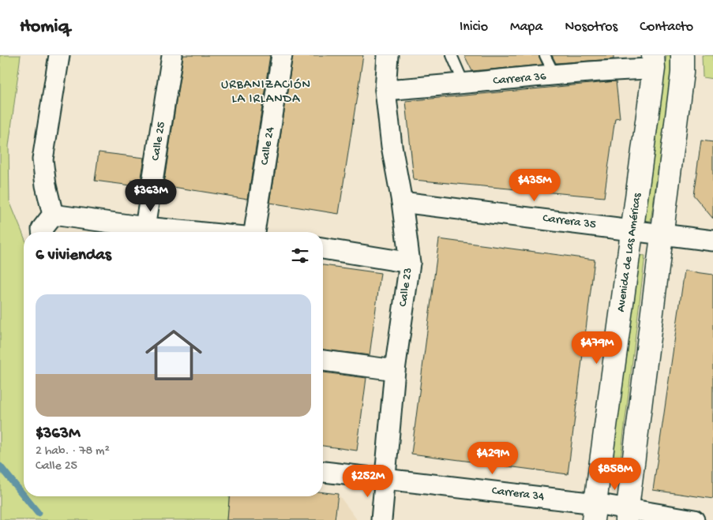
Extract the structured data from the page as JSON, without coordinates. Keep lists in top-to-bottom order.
{
  "streets": {
    "main road": ["Avenida de Las Américas"],
    "street": [
      "Carrera 36",
      "Calle 25",
      "Calle 24",
      "Carrera 35",
      "Calle 23",
      "Carrera 34"
    ]
  },
  "crossings": [
    ["Carrera 36", "Avenida de Las Américas"],
    ["Carrera 36", "Calle 23"],
    ["Carrera 35", "Avenida de Las Américas"],
    ["Carrera 35", "Calle 23"],
    ["Avenida de Las Américas", "Carrera 34"],
    ["Calle 23", "Carrera 34"]
  ],
  "districts": ["URBANIZACIÓN LA IRLANDA"],
  "page": {
    "header": "Homiq",
    "nav": [
      "Inicio",
      "Mapa",
      "Nosotros",
      "Contacto"
    ],
    "price": [
      "$435M",
      "$363M",
      "$479M",
      "$429M",
      "$858M",
      "$252M"
    ],
    "heading": "6 viviendas",
    "list": [
      {
        "name": "$363M",
        "note": "2 hab. · 78 m² · Calle 25"
      }
    ]
  }
}
